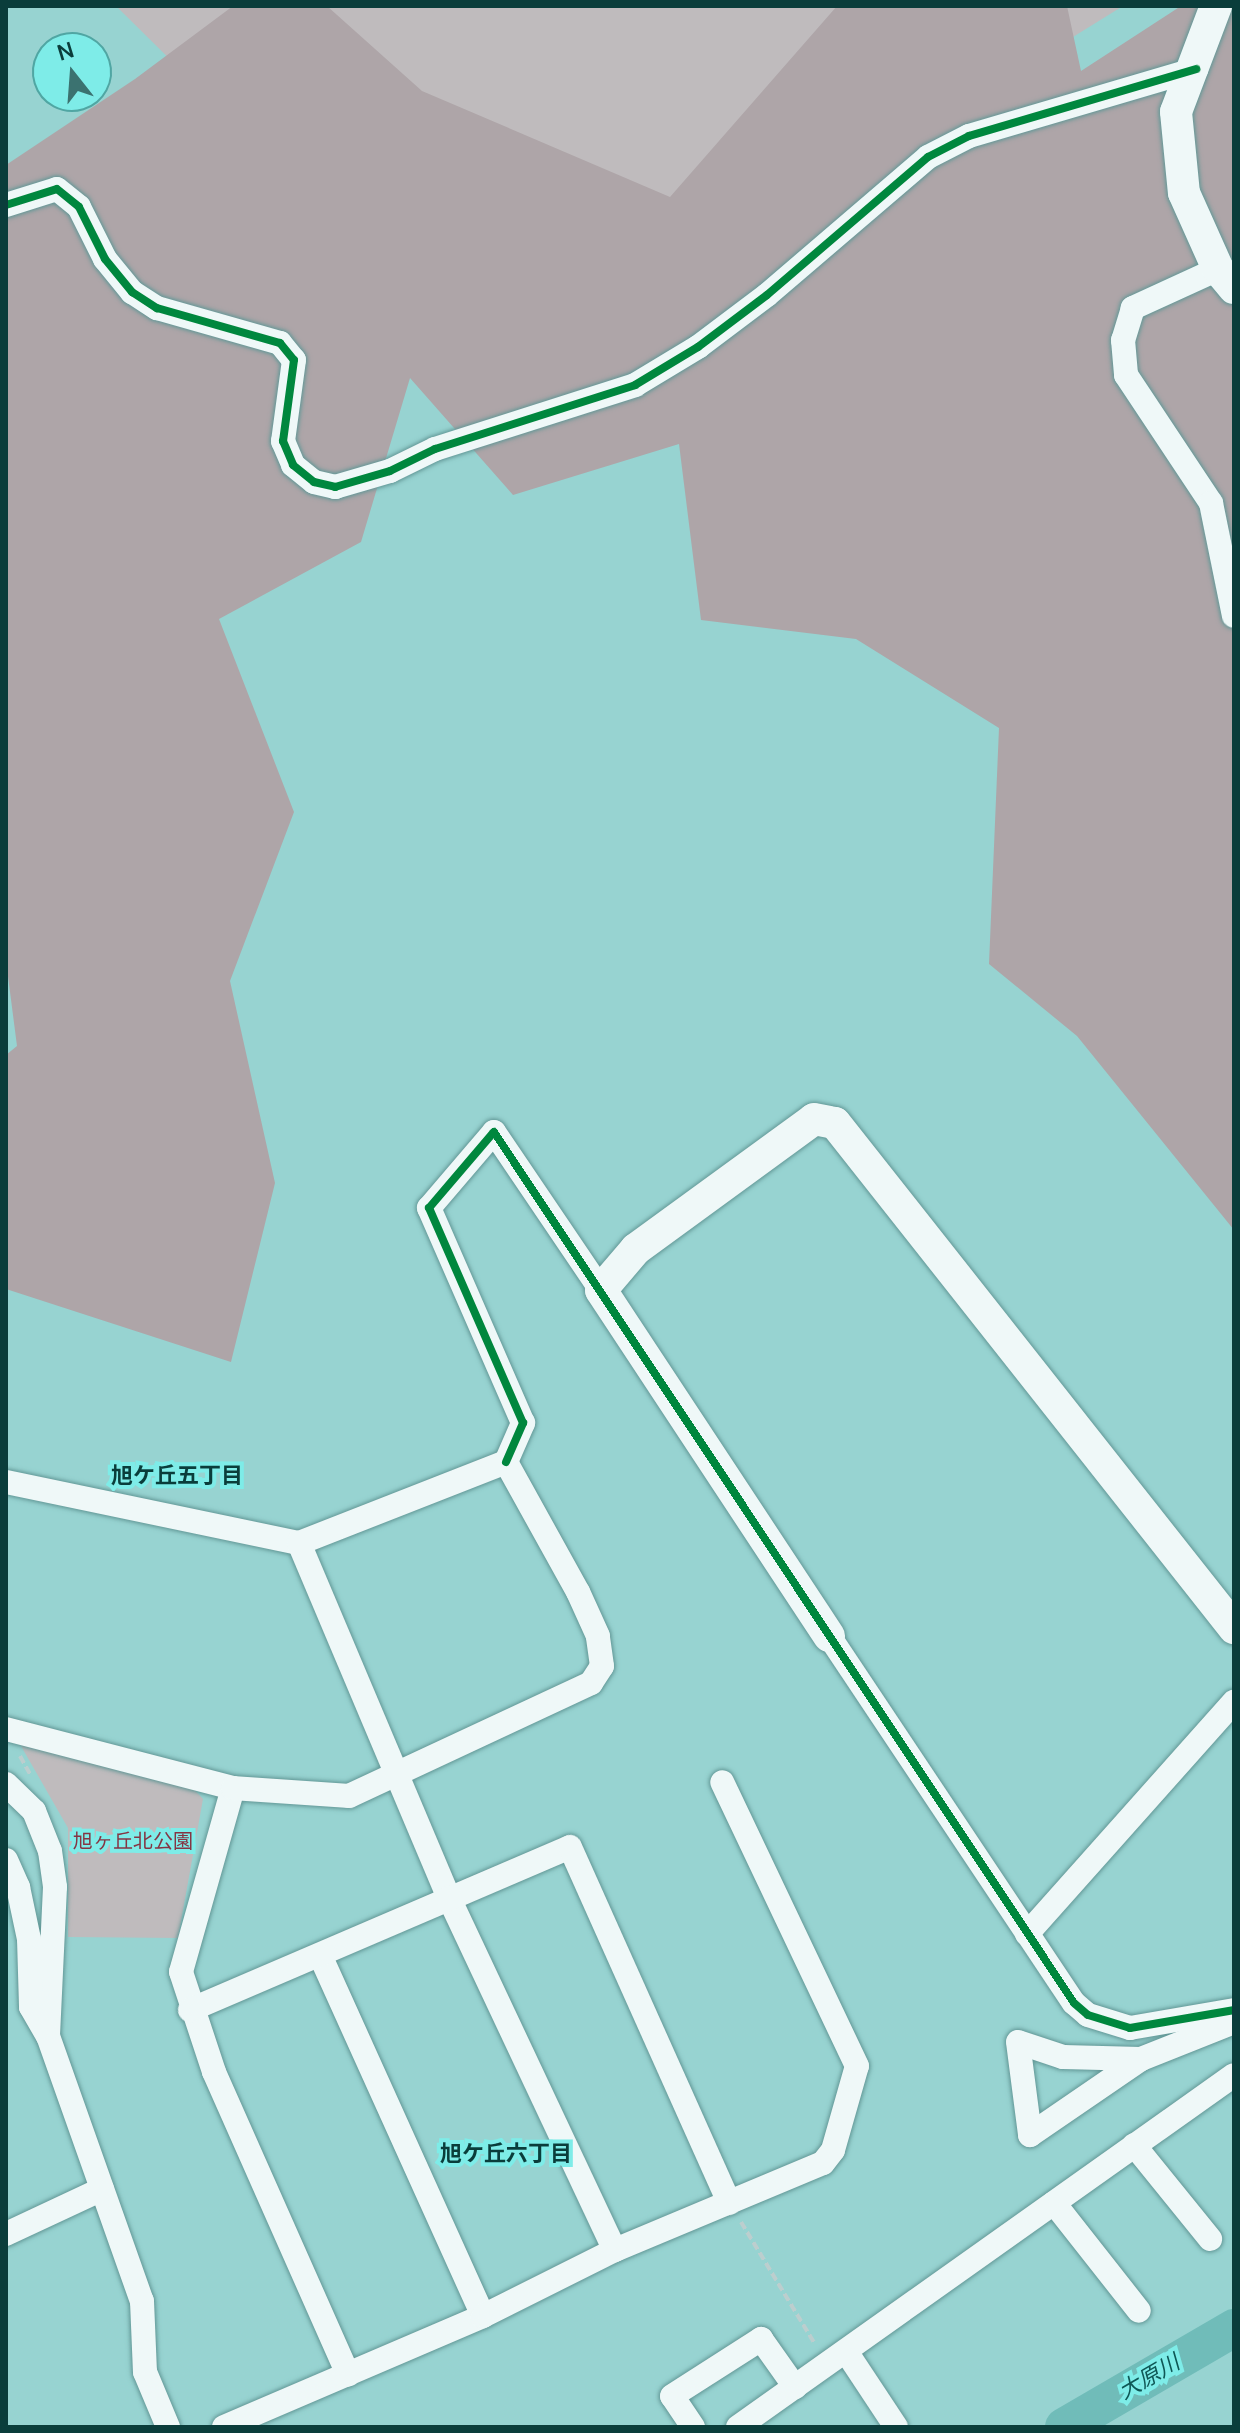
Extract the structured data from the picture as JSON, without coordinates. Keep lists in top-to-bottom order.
{
  "districts": ["旭ケ丘五丁目", "旭ケ丘六丁目"],
  "water": ["大原川"],
  "parks": ["旭ヶ丘北公園"],
  "north": "top"
}
